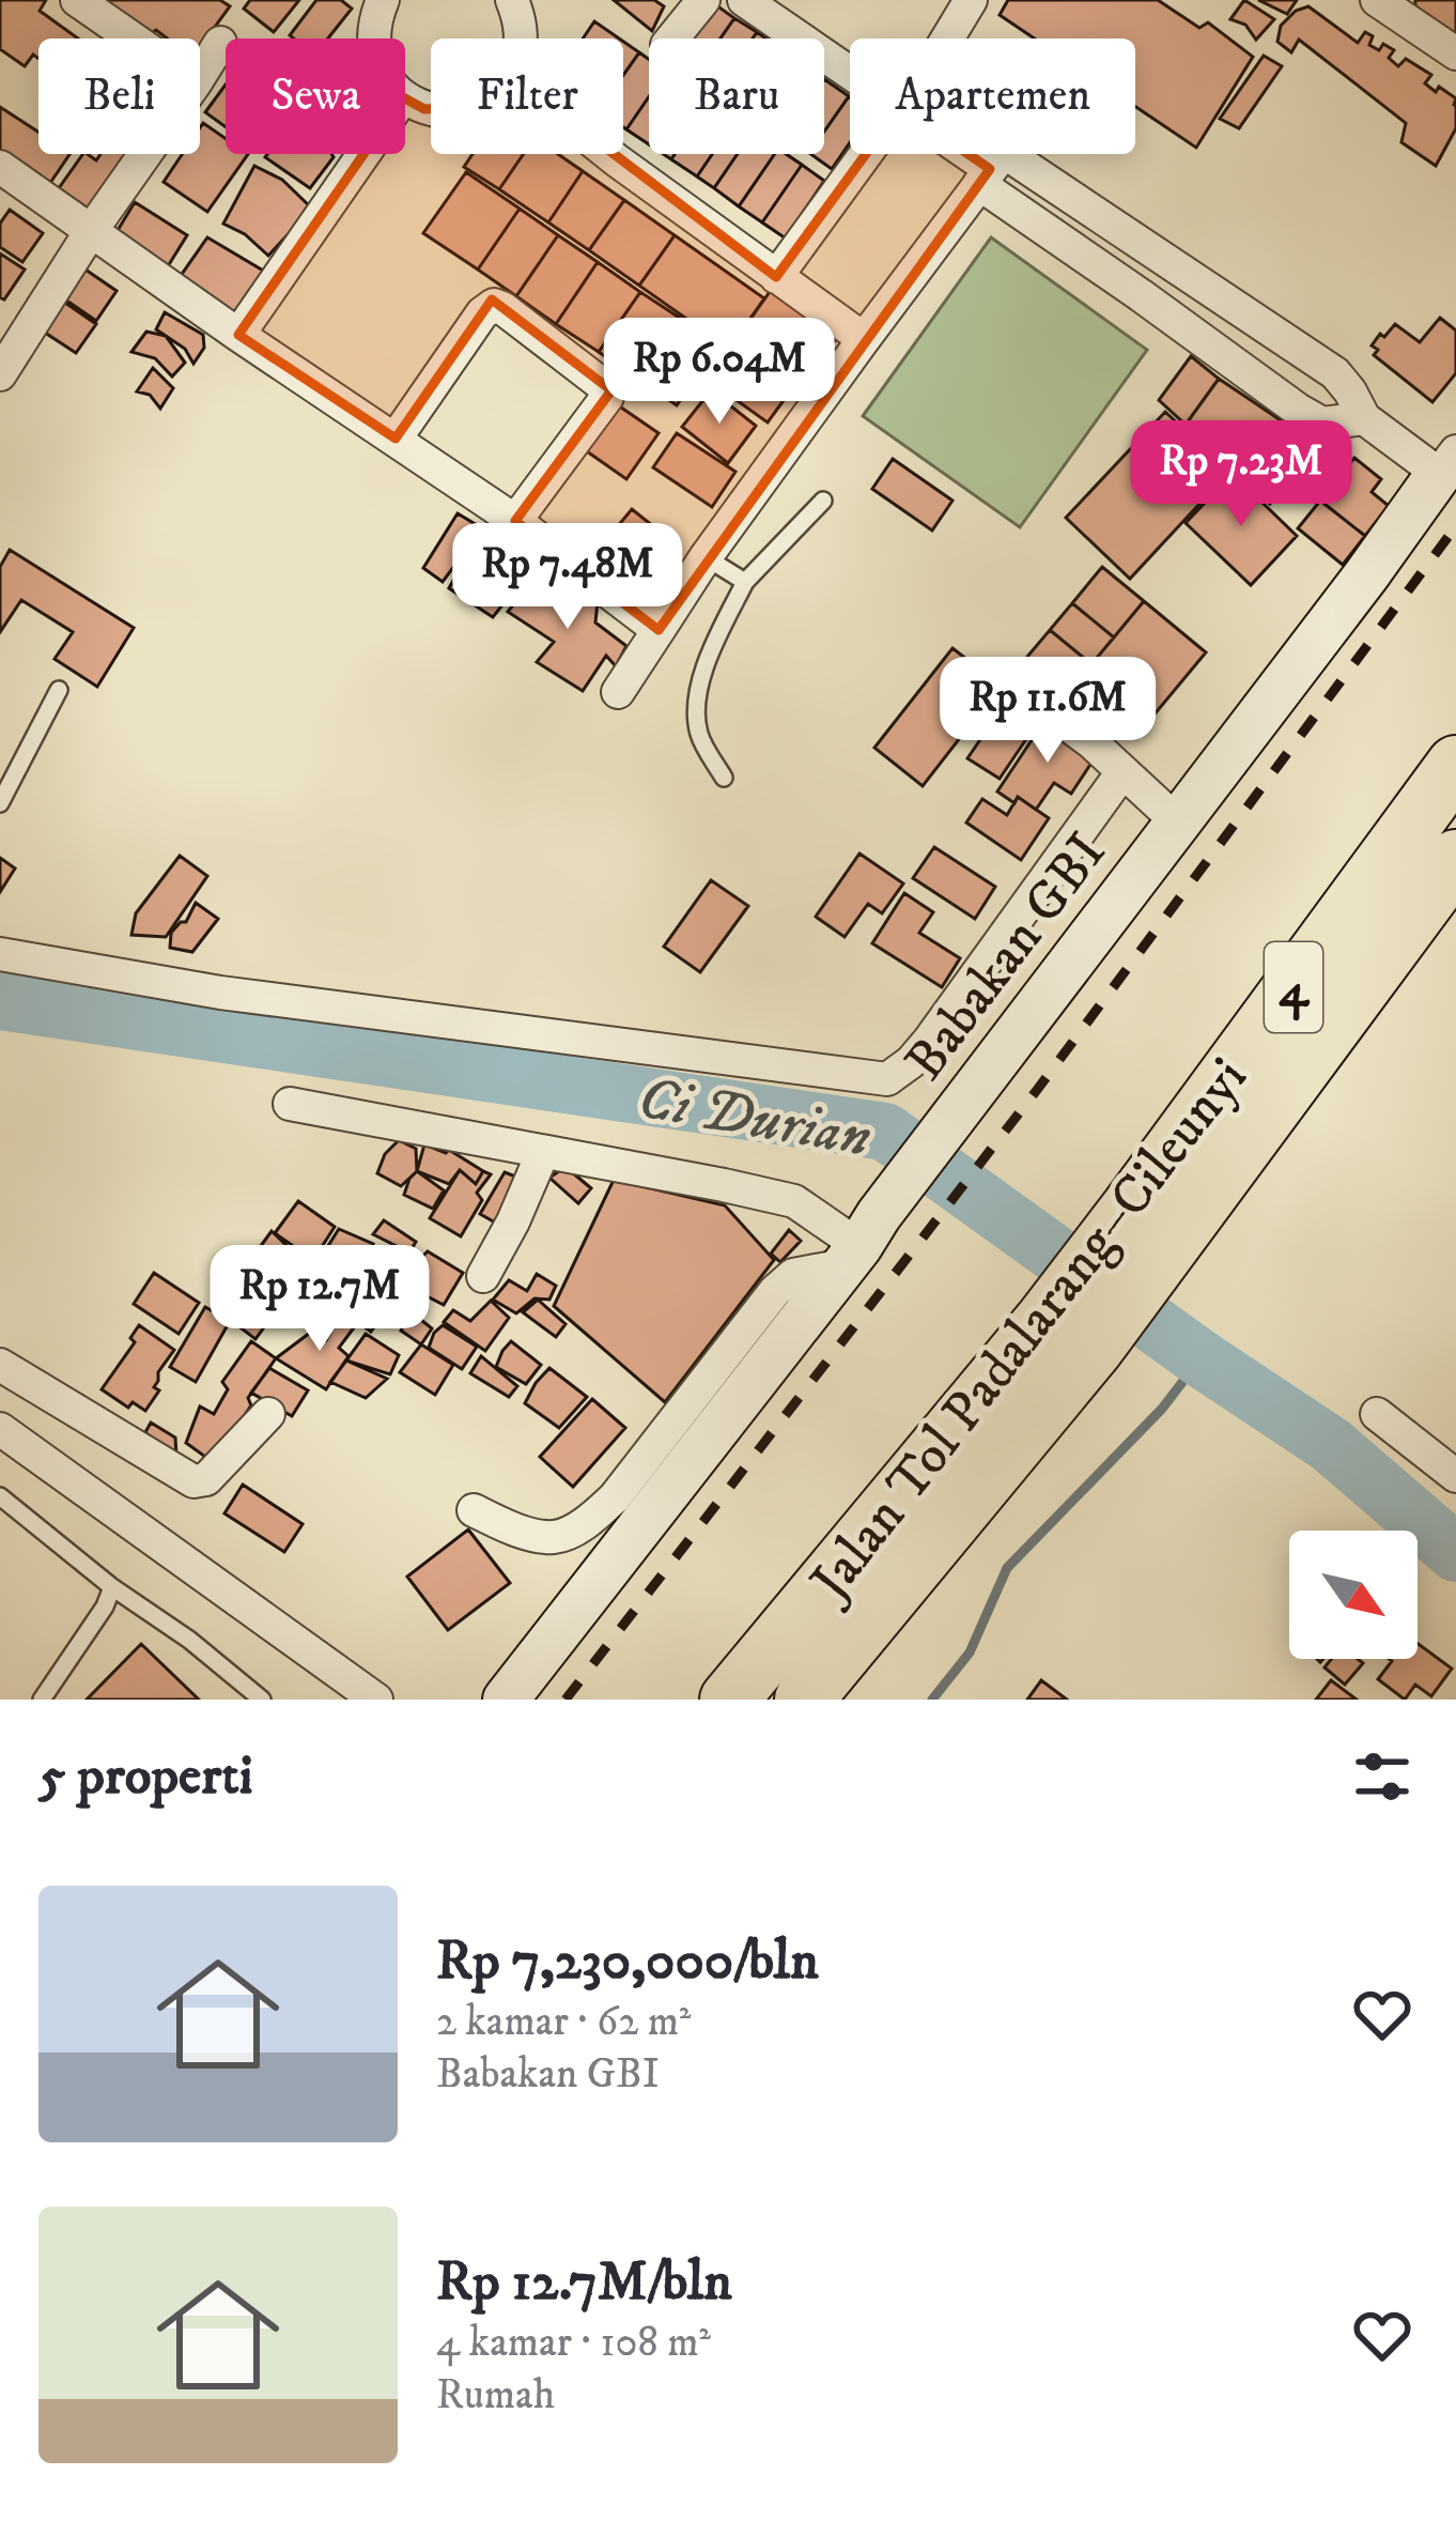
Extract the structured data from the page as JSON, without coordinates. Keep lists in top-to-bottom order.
{
  "streets": {
    "highway": ["4", "Jalan Tol Padalarang–Cileunyi"],
    "street": ["Babakan GBI"]
  },
  "water": ["Ci Durian"],
  "north": "bottom right",
  "page": {
    "chip": [
      "Beli",
      "Sewa",
      "Filter",
      "Baru",
      "Apartemen"
    ],
    "price": [
      "Rp 6.04M",
      "Rp 7.23M",
      "Rp 7.48M",
      "Rp 11.6M",
      "Rp 12.7M"
    ],
    "heading": "5 properti",
    "list": [
      {
        "name": "Rp 7,230,000/bln",
        "note": "2 kamar · 62 m² · Babakan GBI"
      },
      {
        "name": "Rp 12.7M/bln",
        "note": "4 kamar · 108 m² · Rumah"
      }
    ]
  }
}
